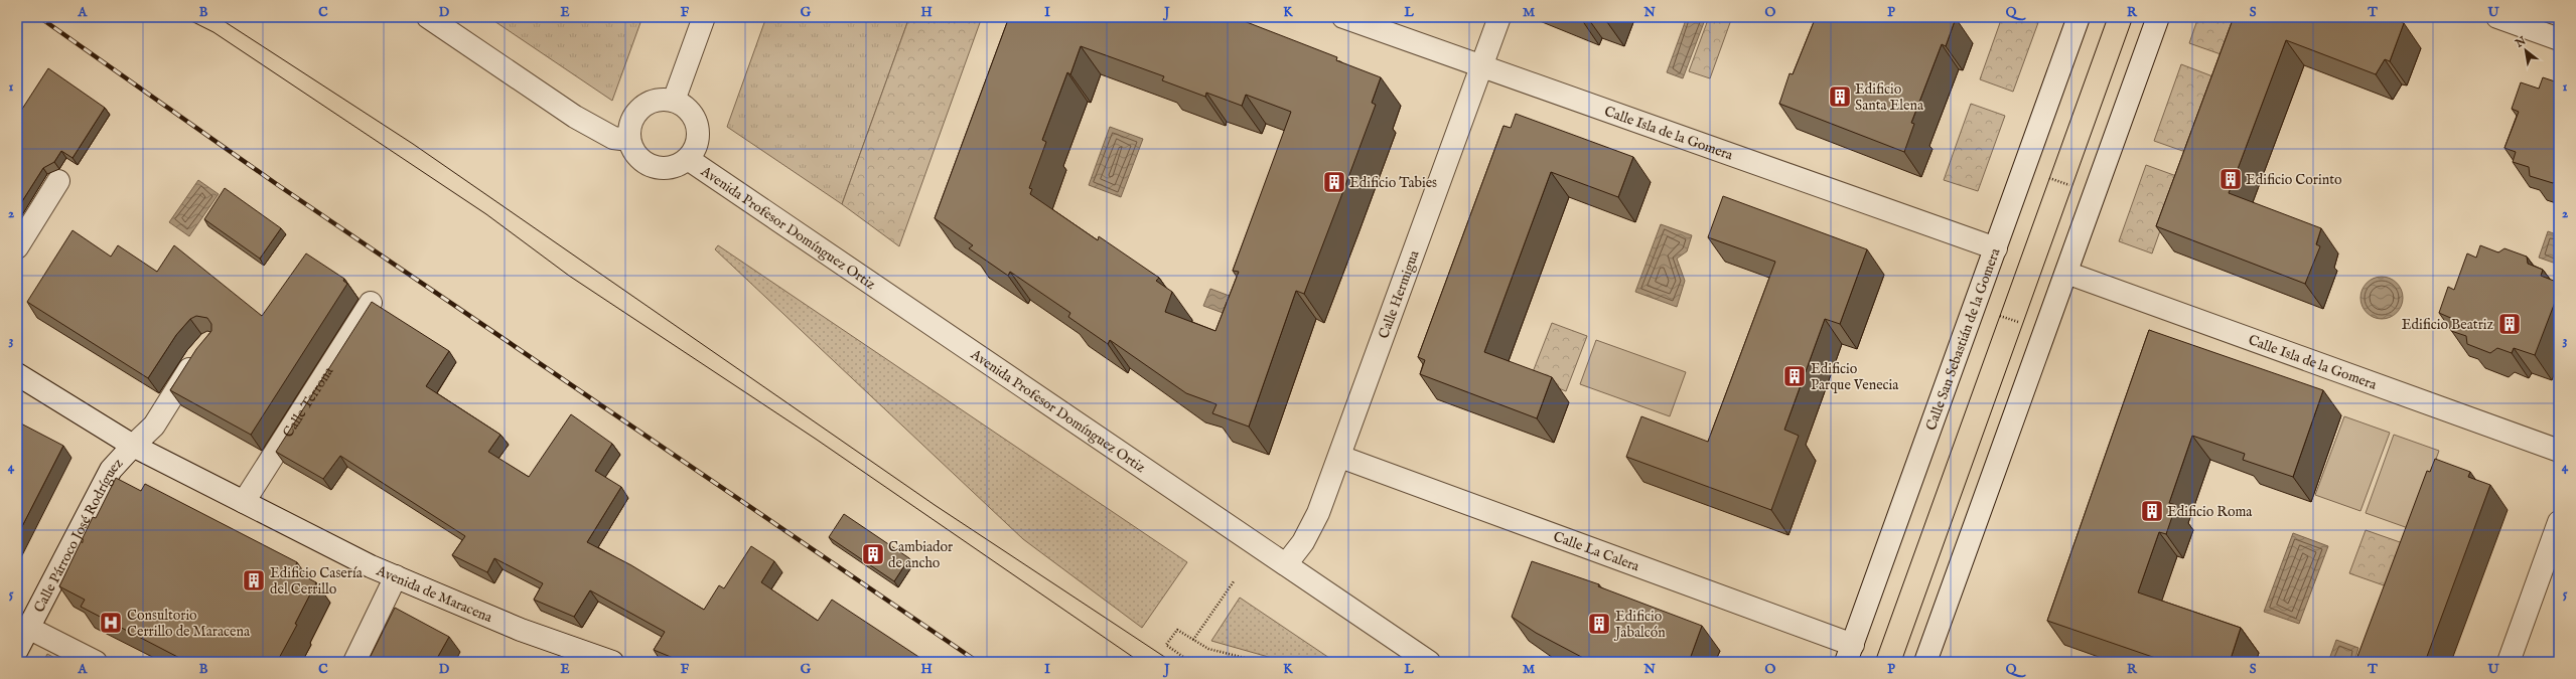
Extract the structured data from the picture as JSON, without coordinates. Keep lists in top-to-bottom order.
{
  "streets": {
    "street": [
      "Calle Isla de la Gomera",
      "Avenida Profesor Domínguez Ortiz",
      "Calle Hermigua",
      "Calle San Sebastián de la Gomera",
      "Calle Terrona",
      "Calle Párroco José Rodríguez",
      "Calle La Calera",
      "Avenida de Maracena"
    ]
  },
  "crossings": [
    ["Calle Isla de la Gomera", "Calle Hermigua"],
    ["Calle Isla de la Gomera", "Calle San Sebastián de la Gomera"],
    ["Avenida Profesor Domínguez Ortiz", "Calle Hermigua"],
    ["Calle Hermigua", "Calle La Calera"],
    ["Calle San Sebastián de la Gomera", "Calle La Calera"],
    ["Calle Terrona", "Avenida de Maracena"],
    ["Calle Párroco José Rodríguez", "Avenida de Maracena"]
  ],
  "places": {
    "building": [
      "Edificio Santa Elena",
      "Edificio Corinto",
      "Edificio Tabies",
      "Edificio Beatriz",
      "Edificio Parque Venecia",
      "Edificio Roma",
      "Cambiador de ancho",
      "Edificio Casería del Cerrillo",
      "Edificio Jabalcón"
    ],
    "hospital": ["Consultorio Cerrillo de Maracena"]
  },
  "north": "top left",
  "grid": {
    "columns": [
      "A",
      "B",
      "C",
      "D",
      "E",
      "F",
      "G",
      "H",
      "I",
      "J",
      "K",
      "L",
      "M",
      "N",
      "O",
      "P",
      "Q",
      "R",
      "S",
      "T",
      "U"
    ],
    "rows": [
      "1",
      "2",
      "3",
      "4",
      "5"
    ]
  }
}
